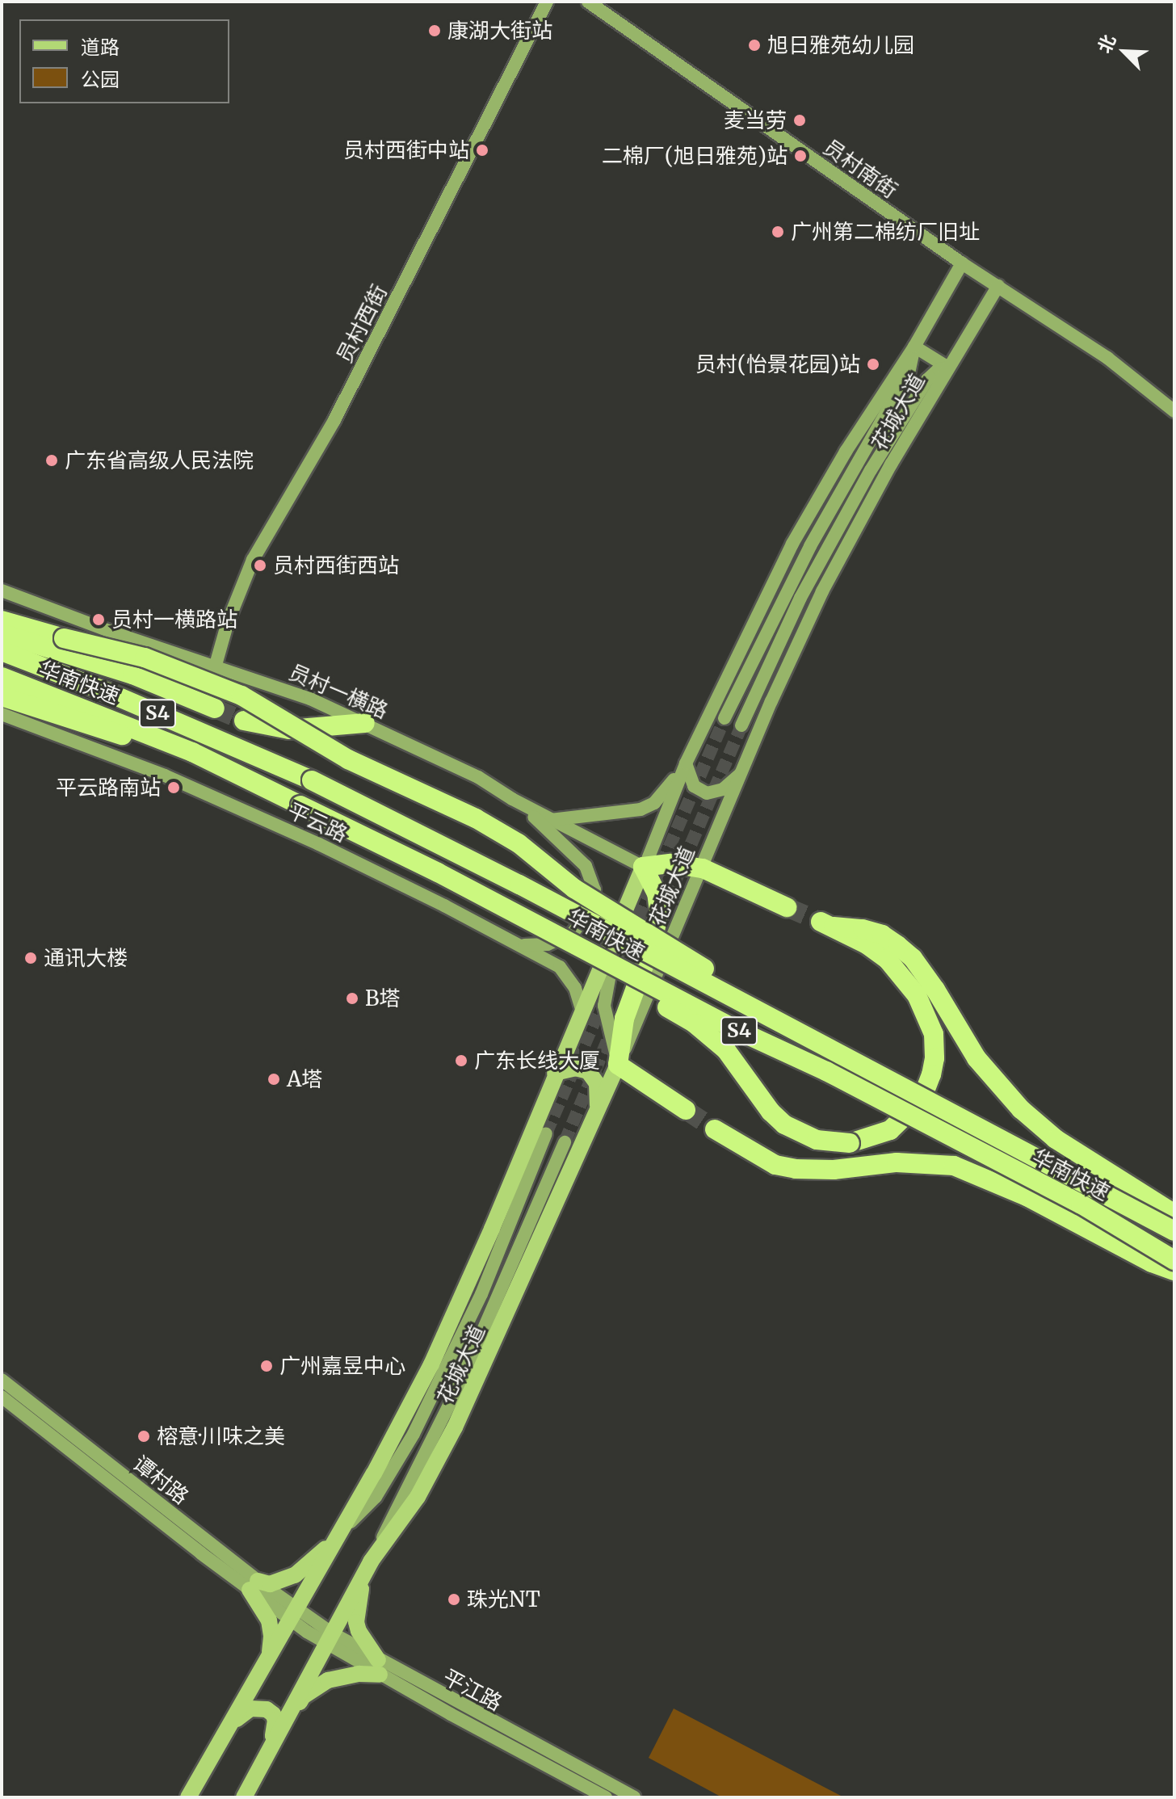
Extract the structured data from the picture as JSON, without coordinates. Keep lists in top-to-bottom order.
{
  "streets": {
    "highway": ["华南快速", "S4"],
    "main road": ["花城大道"],
    "street": [
      "员村南街",
      "员村西街",
      "员村一横路",
      "平云路",
      "谭村路",
      "平江路"
    ]
  },
  "crossings": [
    ["员村南街", "花城大道"],
    ["员村西街", "员村一横路"],
    ["花城大道", "员村一横路"],
    ["花城大道", "平云路"],
    ["花城大道", "谭村路"],
    ["花城大道", "平江路"],
    ["谭村路", "平江路"]
  ],
  "places": [
    "康湖大街站",
    "旭日雅苑幼儿园",
    "麦当劳",
    "员村西街中站",
    "二棉厂(旭日雅苑)站",
    "广州第二棉纺厂旧址",
    "员村(怡景花园)站",
    "广东省高级人民法院",
    "员村西街西站",
    "员村一横路站",
    "平云路南站",
    "通讯大楼",
    "B塔",
    "广东长线大厦",
    "A塔",
    "广州嘉昱中心",
    "榕意·川味之美",
    "珠光NT"
  ],
  "legend": ["道路", "公园"],
  "north": "top left"
}
